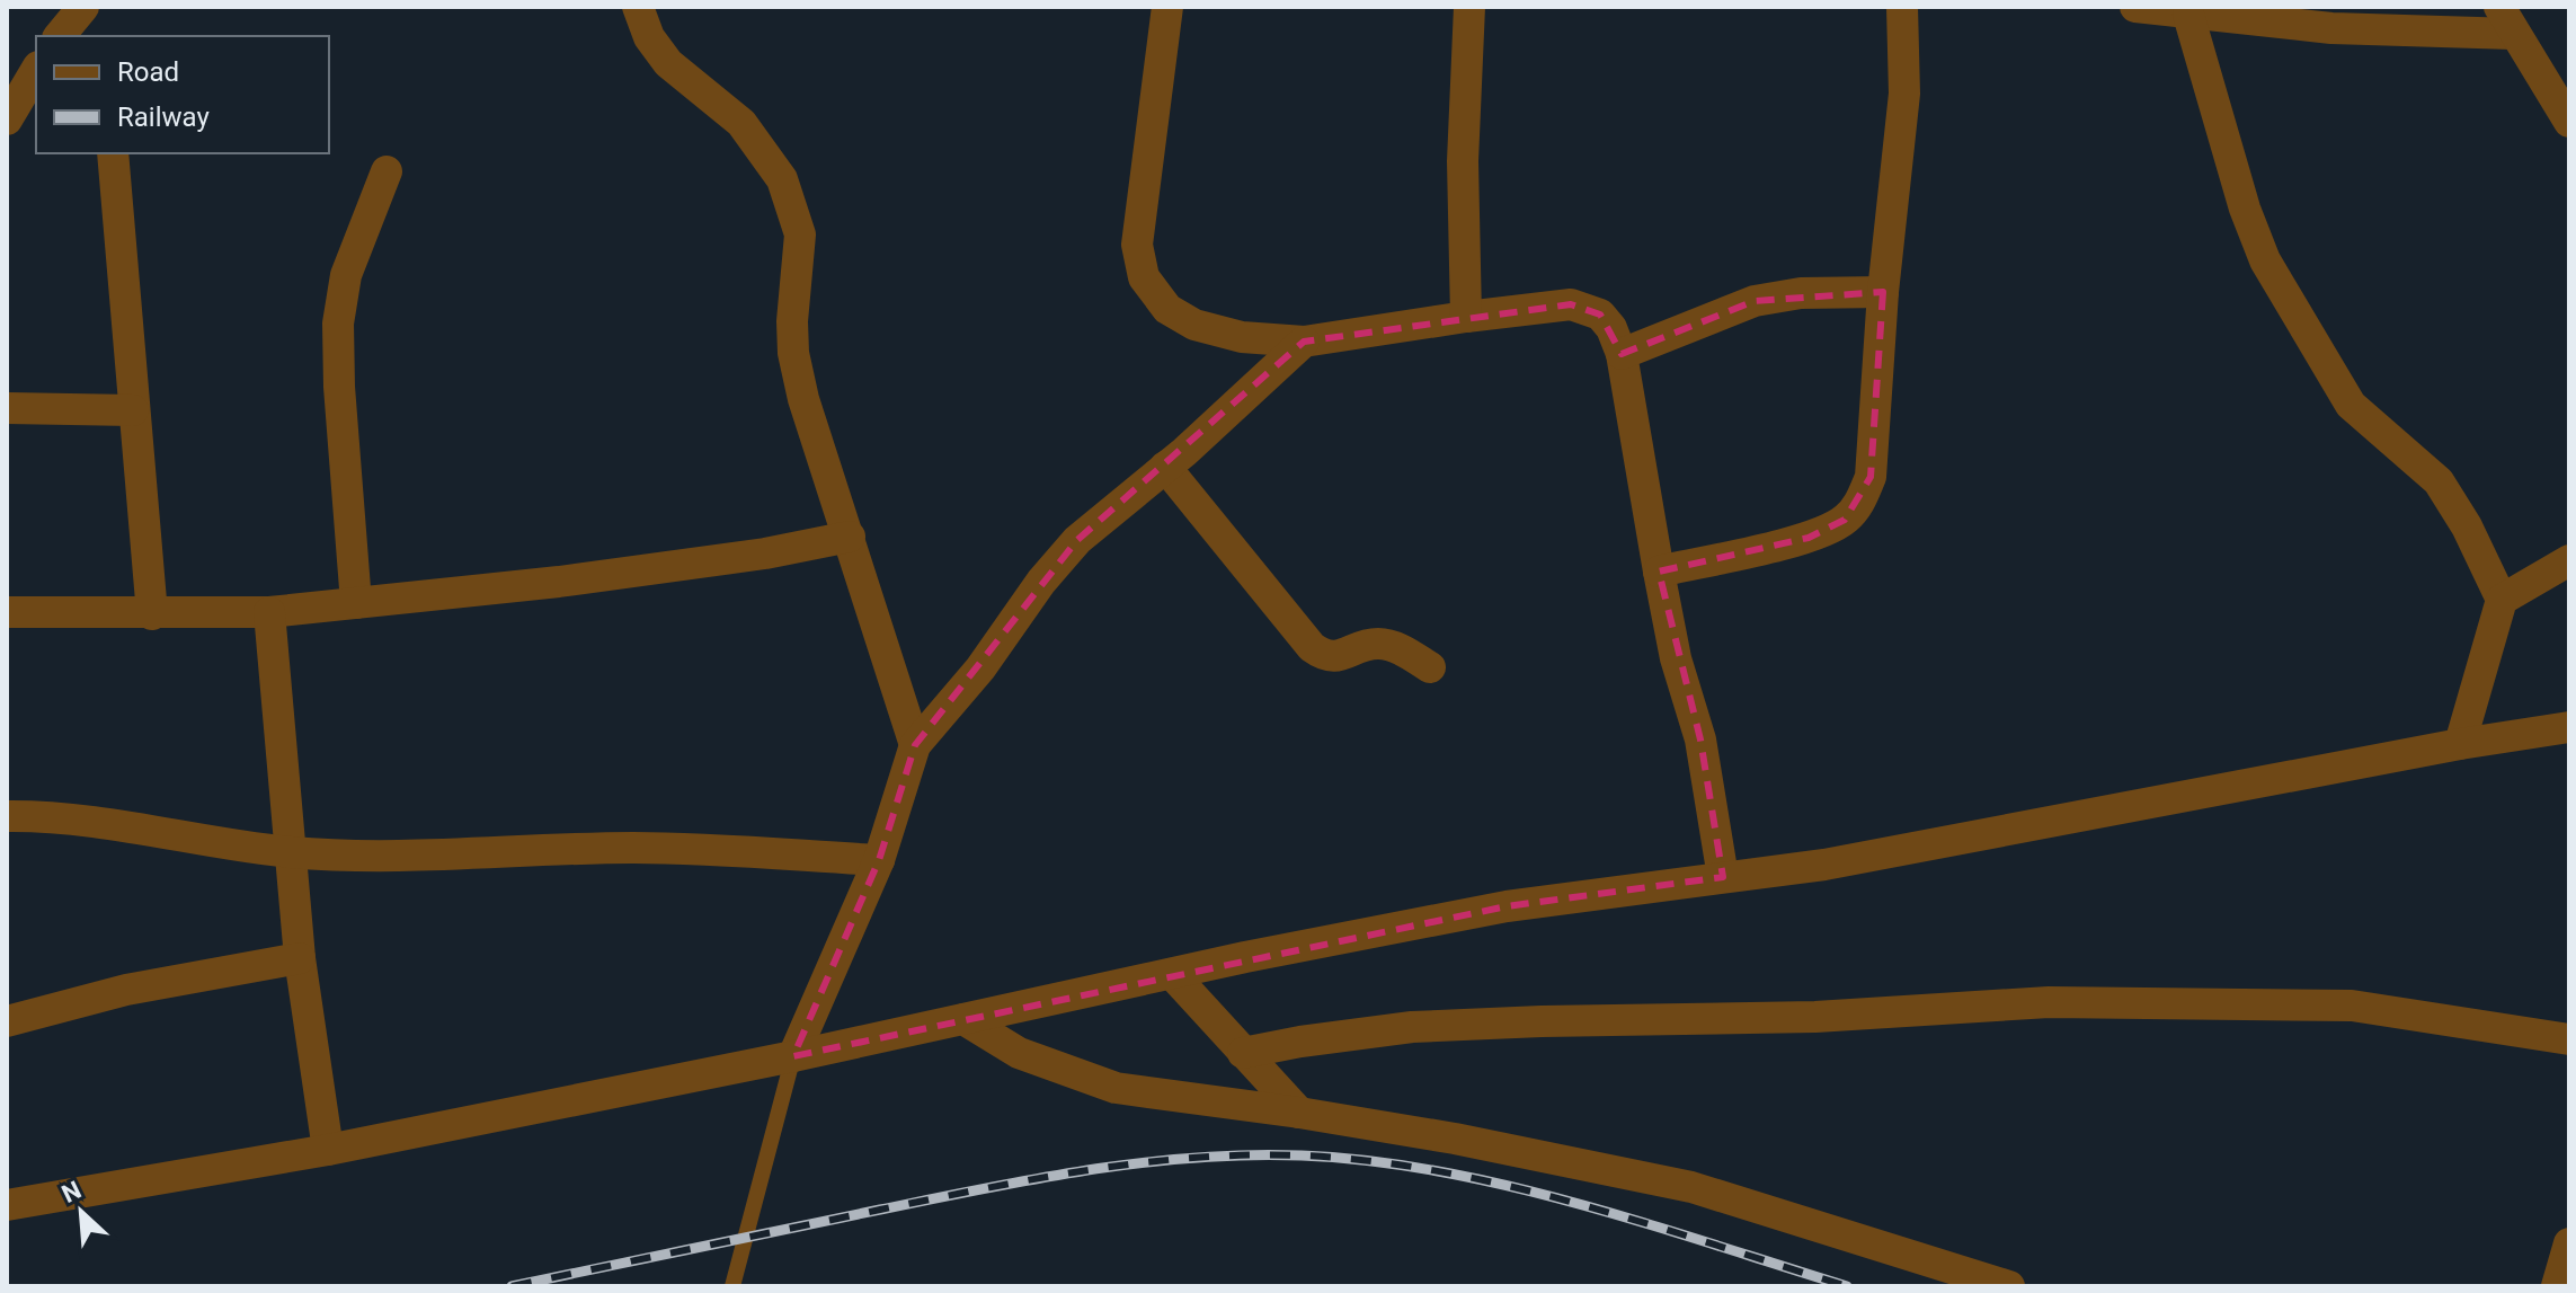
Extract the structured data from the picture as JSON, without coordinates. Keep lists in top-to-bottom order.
{
  "legend": ["Road", "Railway"],
  "north": "top left"
}
